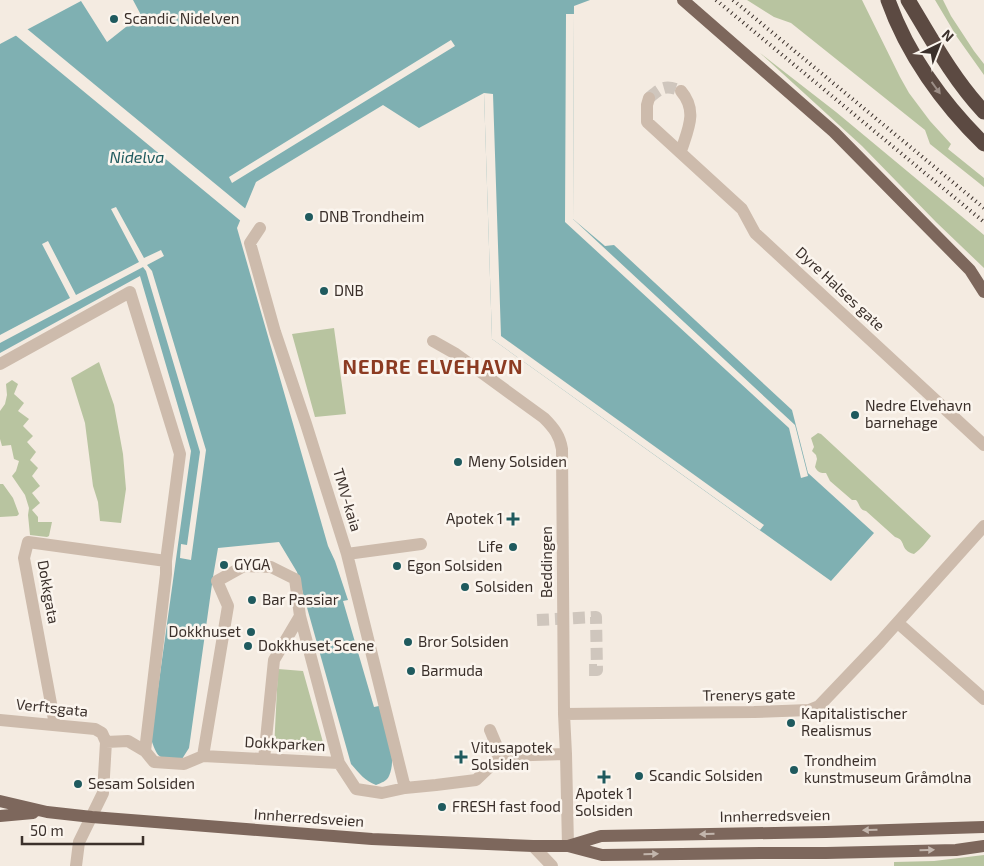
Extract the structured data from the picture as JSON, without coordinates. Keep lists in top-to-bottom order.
{
  "streets": {
    "main road": ["Innherredsveien"],
    "street": [
      "Dyre Halses gate",
      "TMV-kaia",
      "Beddingen",
      "Dokkgata",
      "Trenerys gate",
      "Verftsgata",
      "Dokkparken"
    ]
  },
  "crossings": [
    ["TMV-kaia", "Dokkparken"],
    ["Beddingen", "Trenerys gate"],
    ["Beddingen", "Innherredsveien"],
    ["Dokkgata", "Verftsgata"],
    ["Verftsgata", "Dokkparken"]
  ],
  "districts": ["NEDRE ELVEHAVN"],
  "water": ["Nidelva"],
  "places": {
    "other": [
      "Scandic Nidelven",
      "DNB Trondheim",
      "DNB",
      "Nedre Elvehavn barnehage",
      "Meny Solsiden",
      "Life",
      "GYGA",
      "Egon Solsiden",
      "Solsiden",
      "Bar Passiar",
      "Dokkhuset",
      "Bror Solsiden",
      "Dokkhuset Scene",
      "Barmuda",
      "Kapitalistischer Realismus",
      "Trondheim kunstmuseum Gråmølna",
      "Scandic Solsiden",
      "Sesam Solsiden",
      "FRESH fast food"
    ],
    "health": ["Apotek 1", "Vitusapotek Solsiden", "Apotek 1 Solsiden"]
  },
  "scale_bar": "50 m",
  "north": "top right"
}
